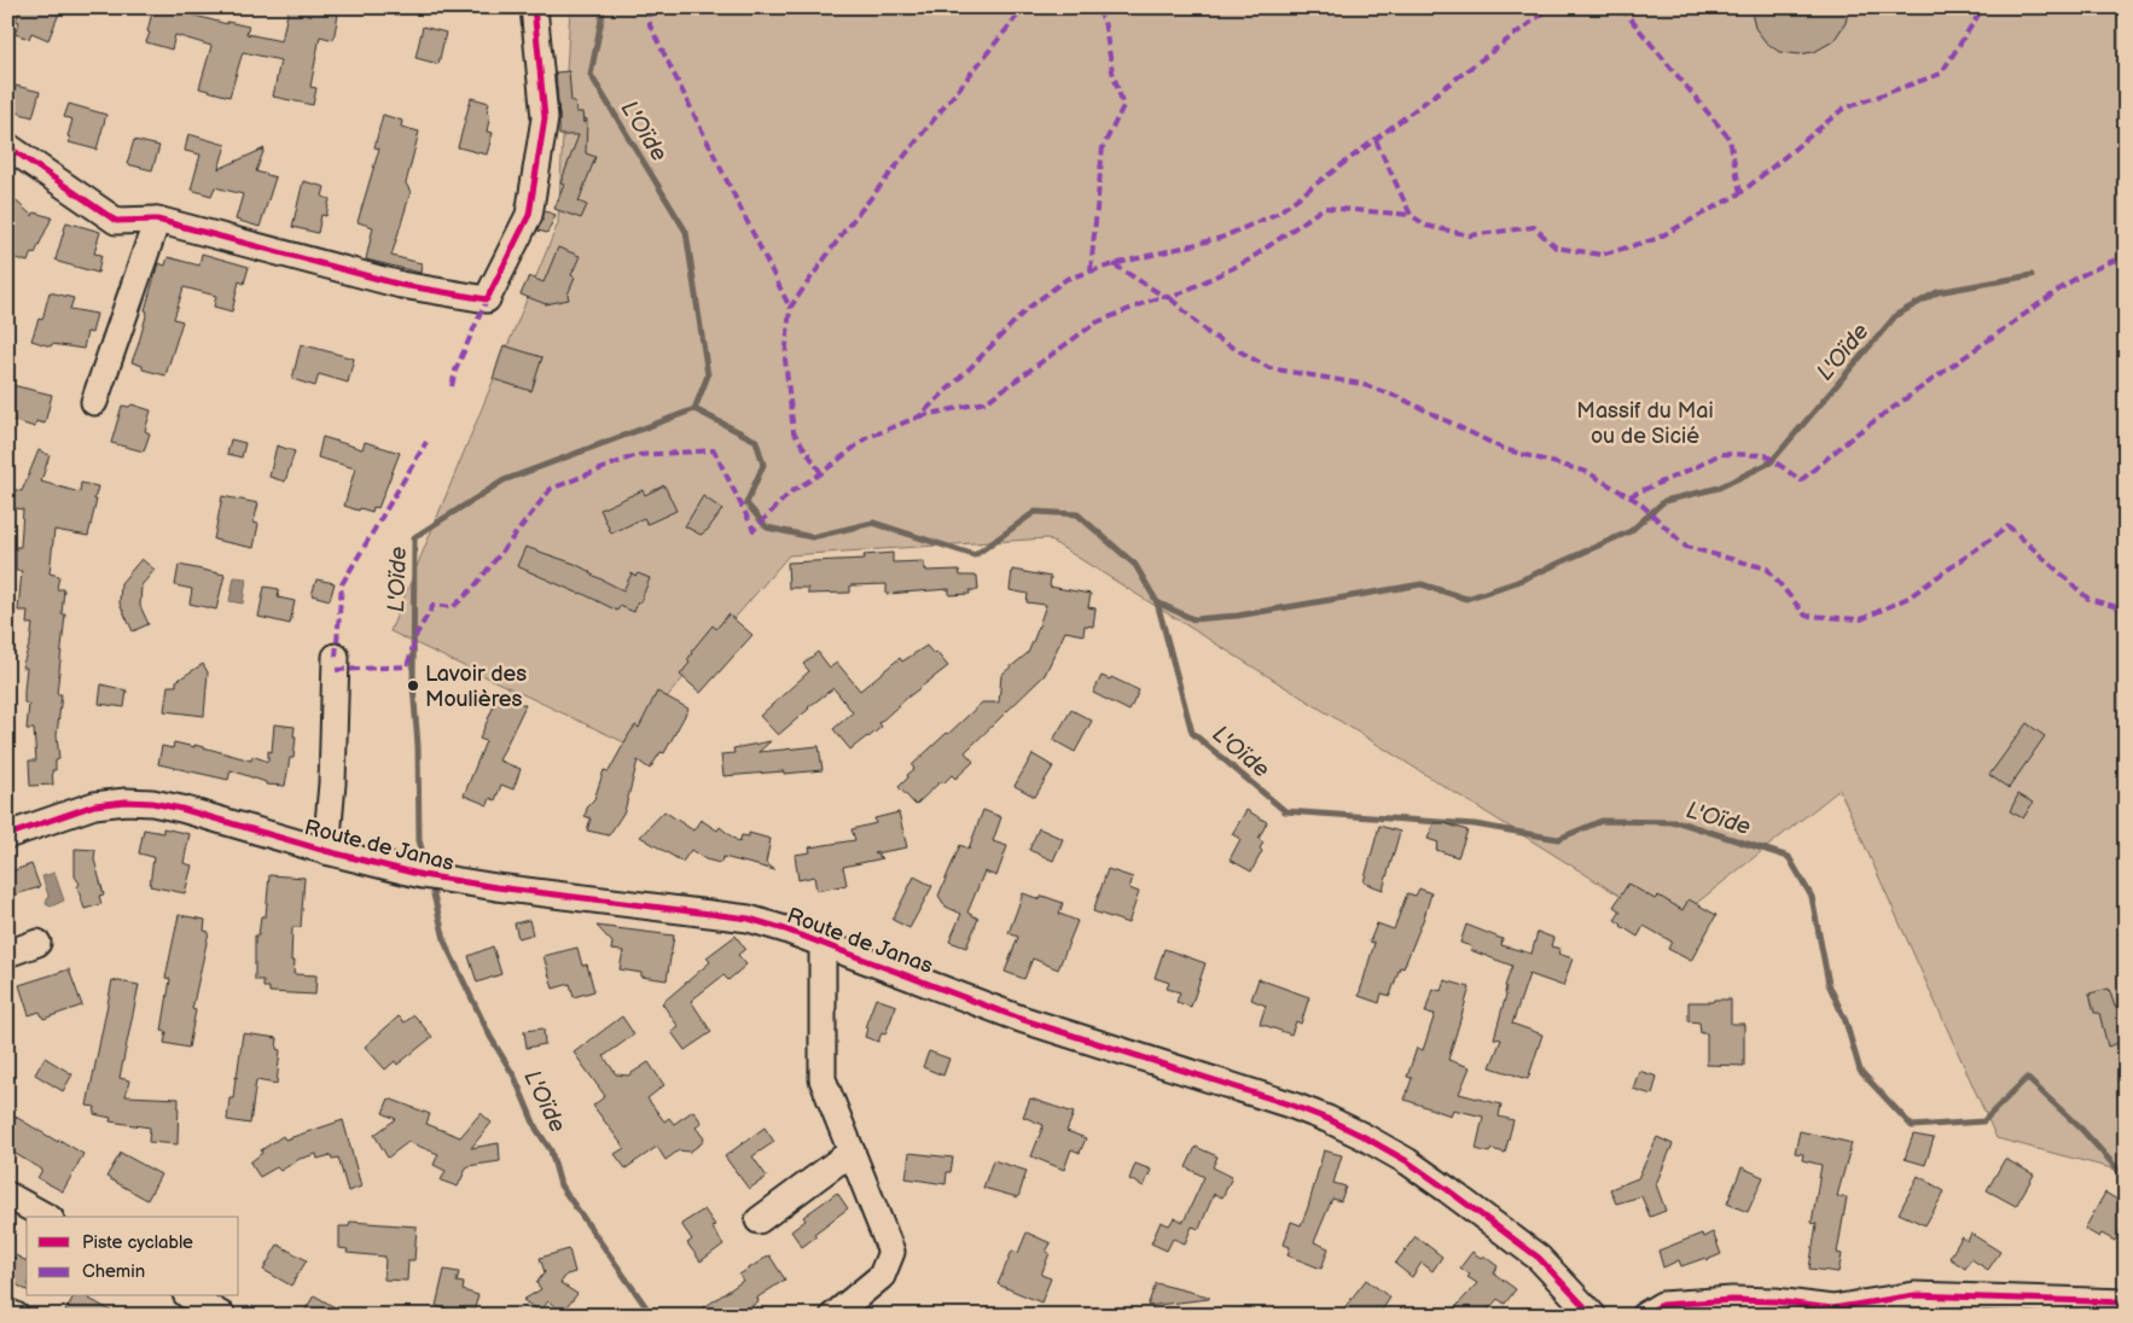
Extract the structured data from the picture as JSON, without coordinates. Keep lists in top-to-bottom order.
{
  "streets": {
    "street": ["Route de Janas"]
  },
  "water": ["L'Oïde"],
  "parks": ["Massif du Mai ou de Sicié"],
  "places": ["Lavoir des Moulières"],
  "legend": ["Piste cyclable", "Chemin"]
}
